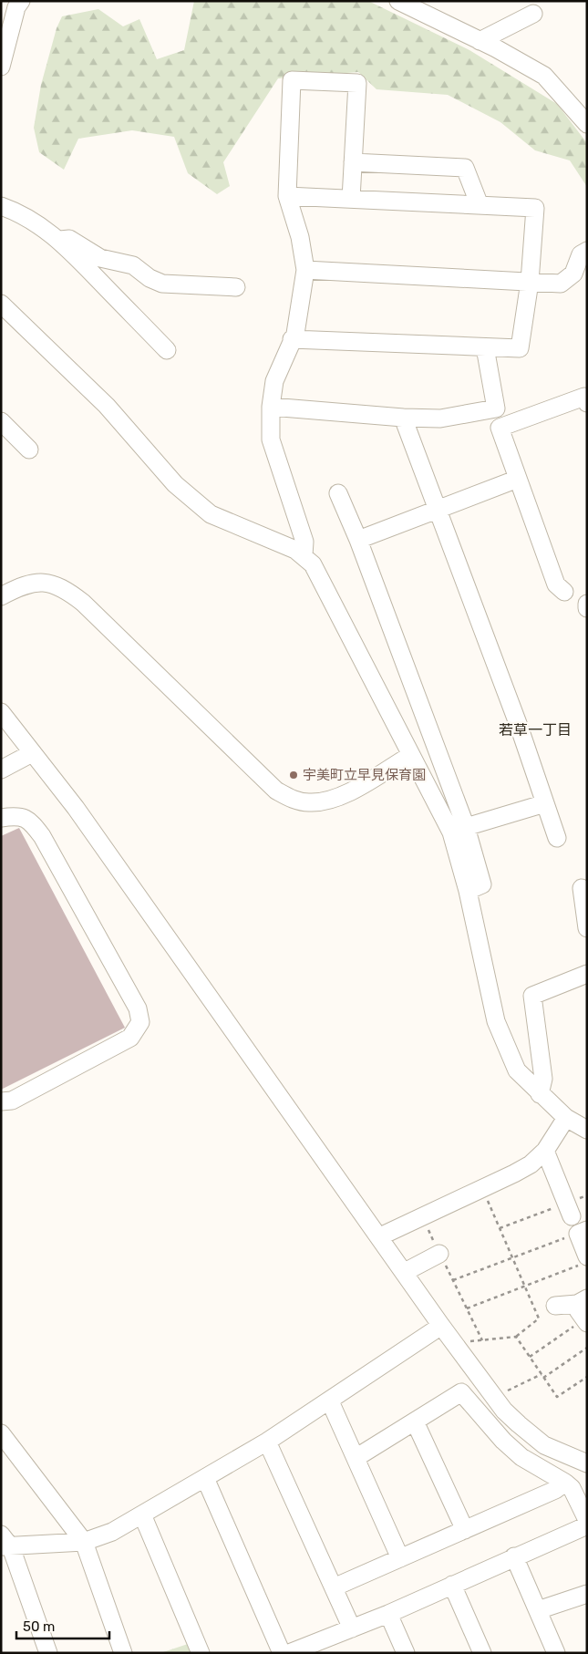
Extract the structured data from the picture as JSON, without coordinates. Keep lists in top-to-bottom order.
{
  "districts": ["若草一丁目"],
  "places": ["宇美町立早見保育園"],
  "scale_bar": "50 m"
}
